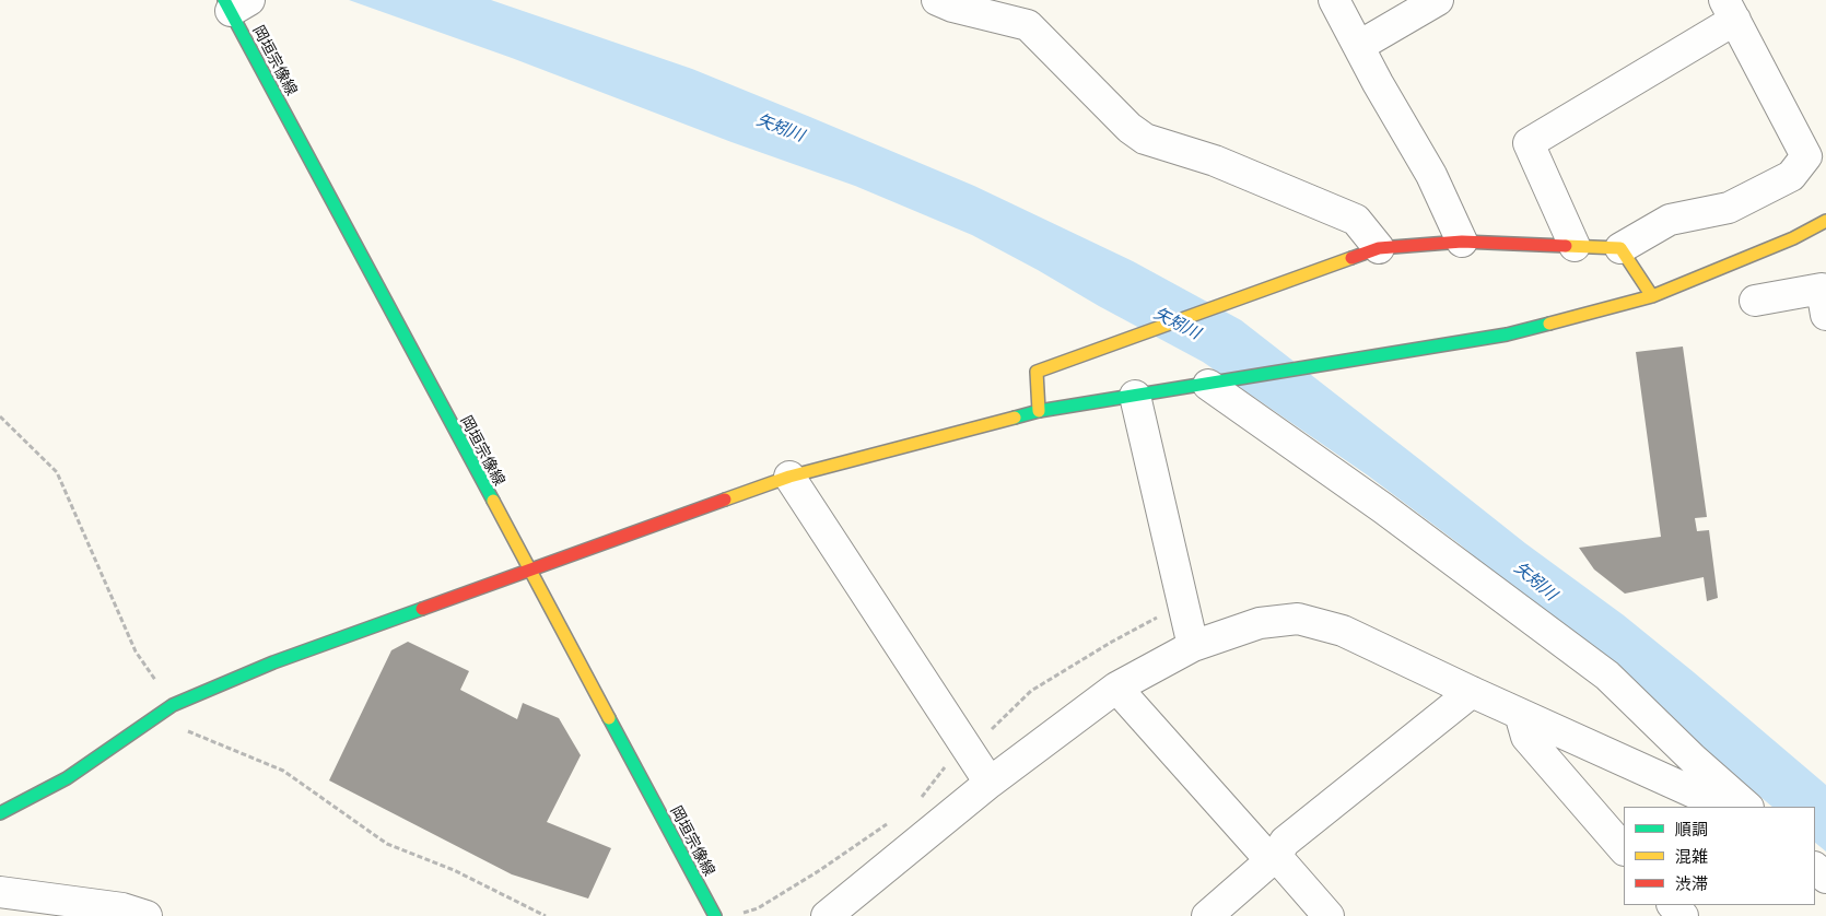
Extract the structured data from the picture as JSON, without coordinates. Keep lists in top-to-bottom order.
{
  "streets": {
    "street": ["岡垣宗像線"]
  },
  "water": ["矢矧川"],
  "legend": ["順調", "混雑", "渋滞"]
}
